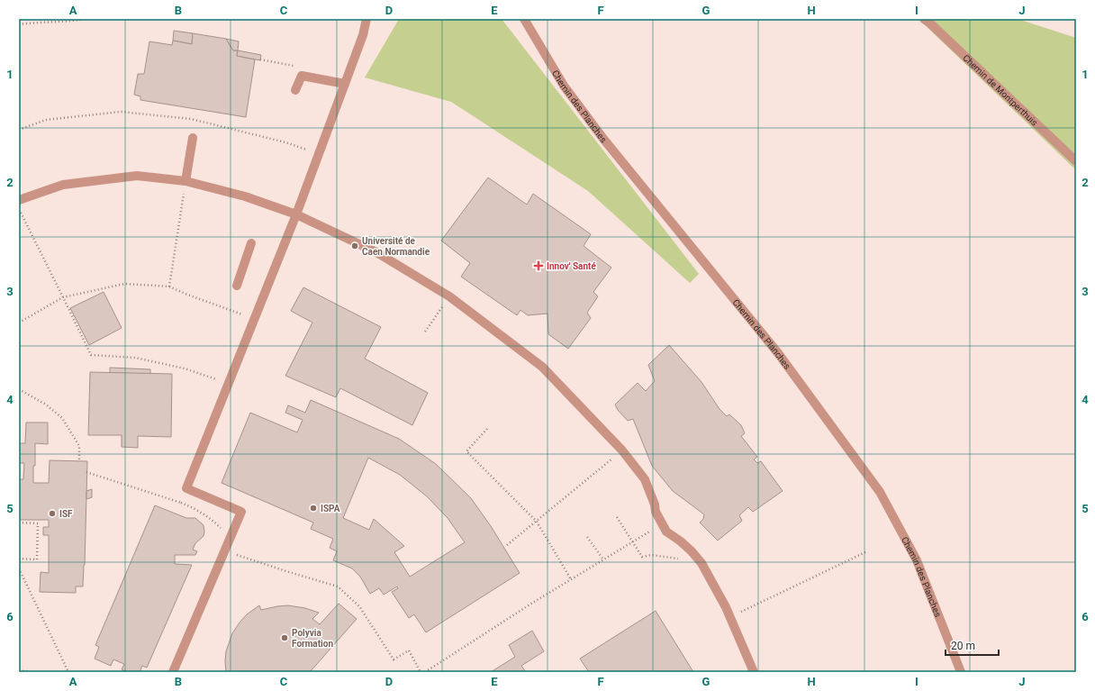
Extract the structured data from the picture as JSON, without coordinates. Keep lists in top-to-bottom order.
{
  "streets": {
    "street": ["Chemin de Montperthuis", "Chemin des Planches"]
  },
  "places": {
    "other": [
      "Université de Caen Normandie",
      "ISPA",
      "ISF",
      "Polyvia Formation"
    ],
    "health": ["Innov' Santé"]
  },
  "scale_bar": "20 m",
  "grid": {
    "columns": [
      "A",
      "B",
      "C",
      "D",
      "E",
      "F",
      "G",
      "H",
      "I",
      "J"
    ],
    "rows": [
      "1",
      "2",
      "3",
      "4",
      "5",
      "6"
    ]
  }
}
